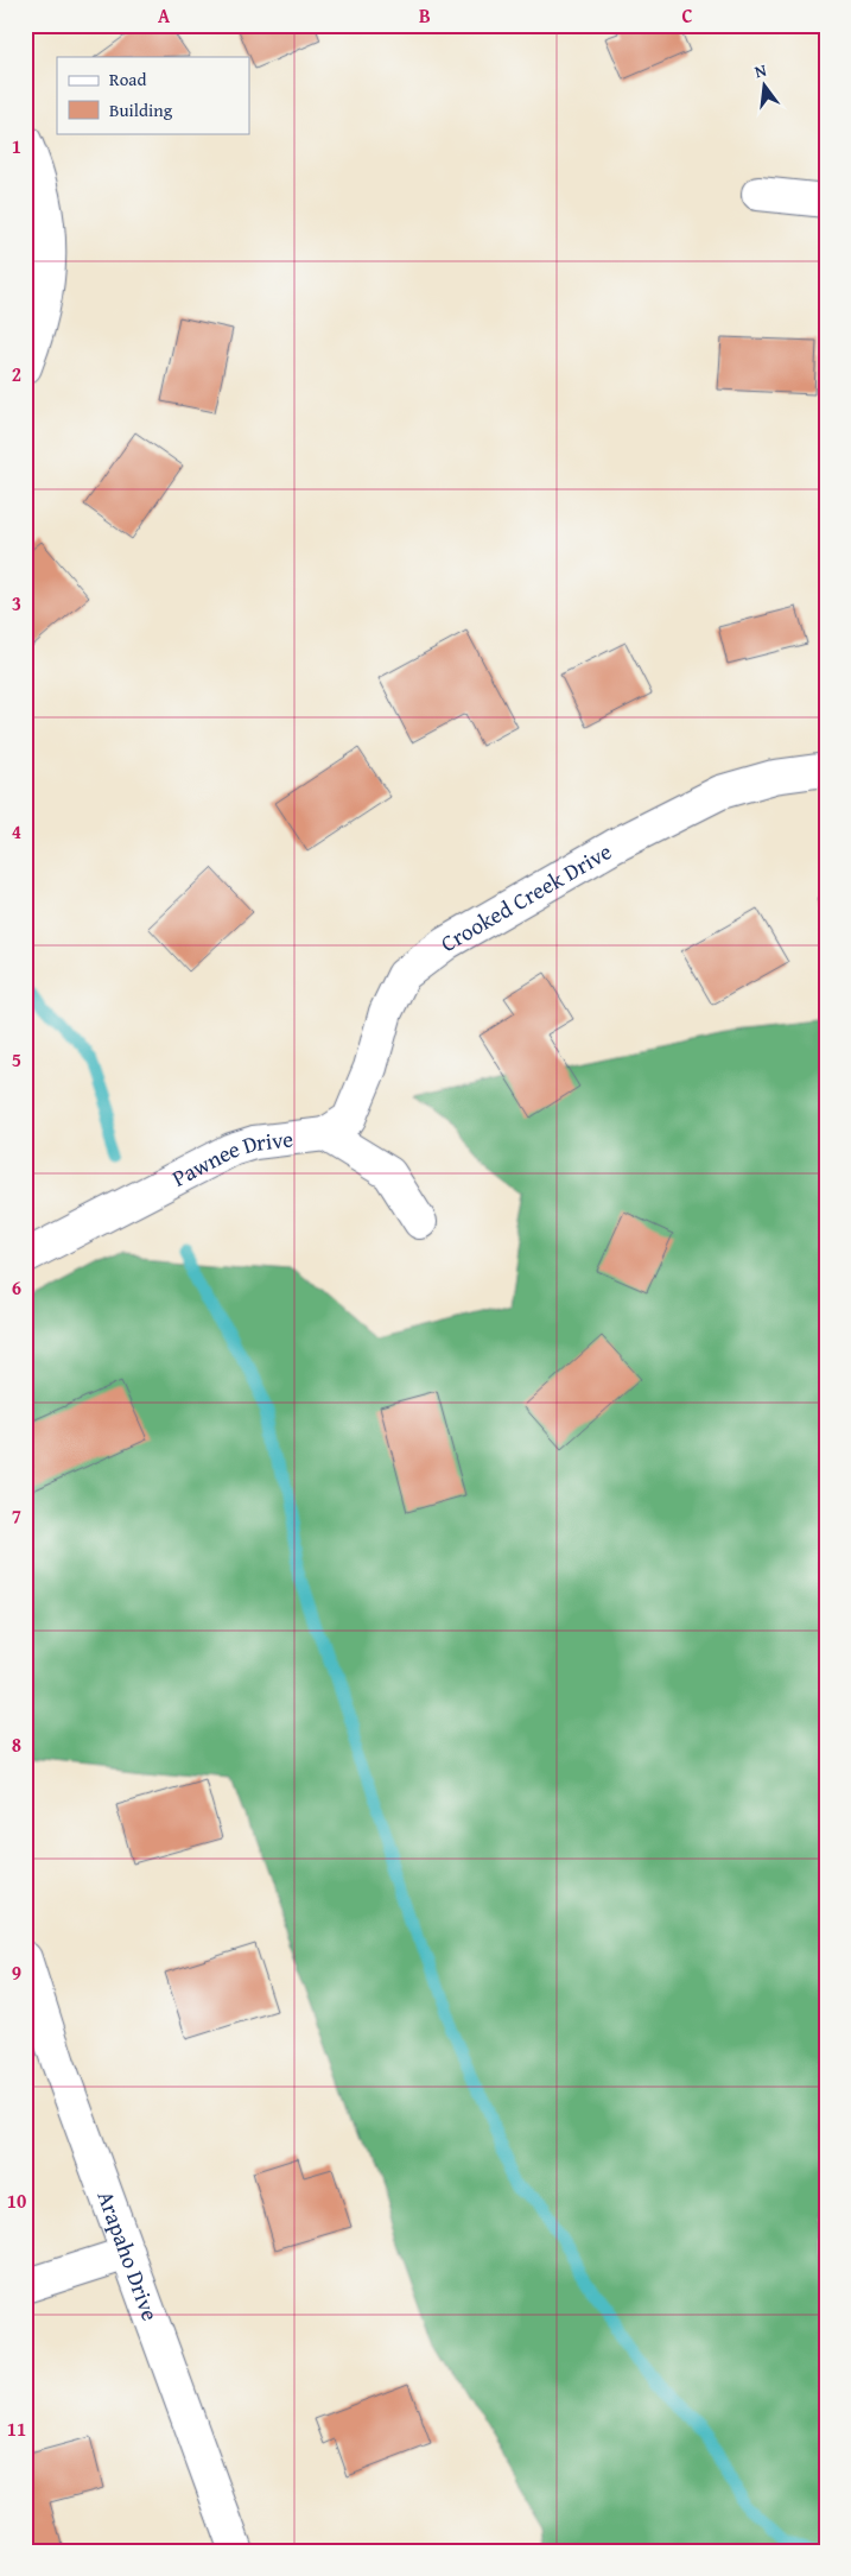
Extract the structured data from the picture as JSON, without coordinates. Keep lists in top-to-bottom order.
{
  "streets": {
    "street": ["Crooked Creek Drive", "Pawnee Drive", "Arapaho Drive"]
  },
  "crossings": [
    ["Crooked Creek Drive", "Pawnee Drive"]
  ],
  "legend": ["Road", "Building"],
  "north": "top",
  "grid": {
    "columns": ["A", "B", "C"],
    "rows": [
      "1",
      "2",
      "3",
      "4",
      "5",
      "6",
      "7",
      "8",
      "9",
      "10",
      "11"
    ]
  }
}
